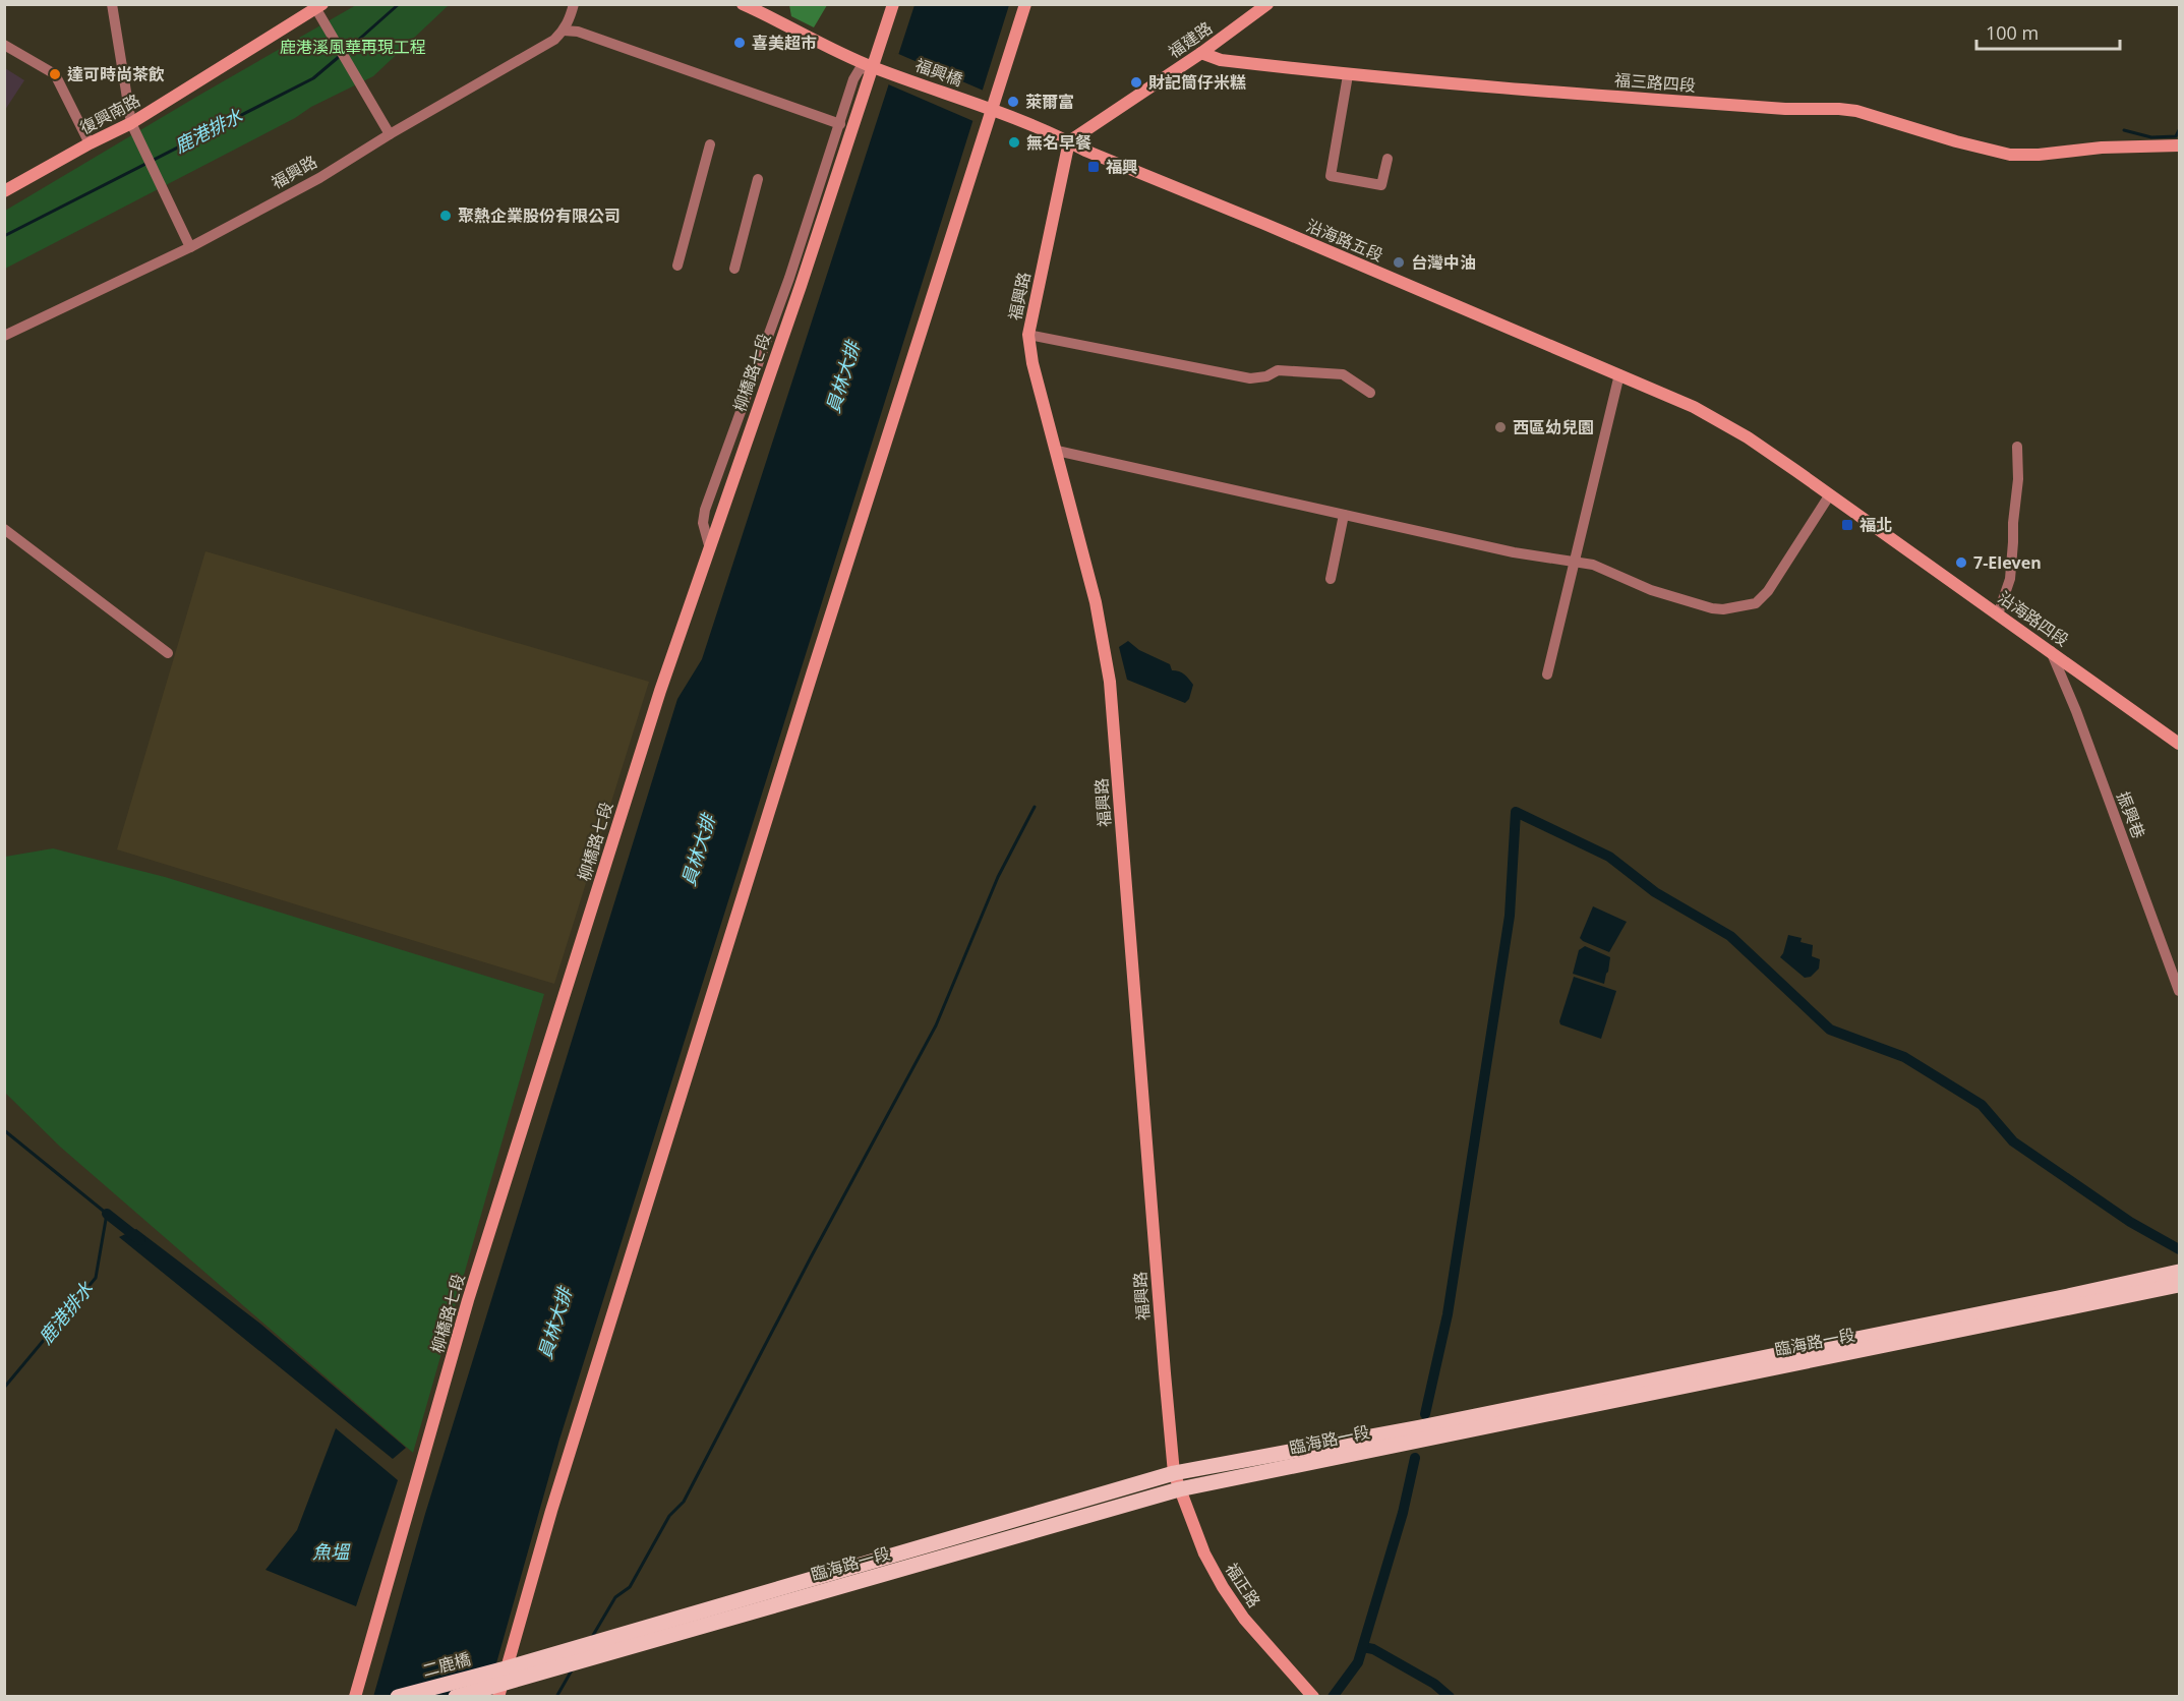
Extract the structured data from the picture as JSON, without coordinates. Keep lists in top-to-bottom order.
{
  "streets": {
    "main road": ["臨海路一段", "二鹿橋"],
    "street": [
      "福建路",
      "福興橋",
      "福三路四段",
      "復興南路",
      "福興路",
      "沿海路五段",
      "柳橋路七段",
      "沿海路四段",
      "振興巷",
      "福正路"
    ]
  },
  "crossings": [
    ["福建路", "福三路四段"],
    ["福建路", "福興路"],
    ["福建路", "沿海路五段"],
    ["福興橋", "沿海路五段"],
    ["福興橋", "柳橋路七段"],
    ["福興路", "沿海路五段"],
    ["福興路", "臨海路一段"],
    ["福興路", "福正路"],
    ["沿海路五段", "沿海路四段"],
    ["沿海路四段", "振興巷"],
    ["臨海路一段", "福正路"],
    ["臨海路一段", "二鹿橋"]
  ],
  "water": ["鹿港排水", "員林大排", "魚塭"],
  "parks": ["鹿港溪風華再現工程"],
  "places": {
    "other": [
      "喜美超市",
      "達可時尚茶飲",
      "財記筒仔米糕",
      "萊爾富",
      "無名早餐",
      "聚熱企業股份有限公司",
      "台灣中油",
      "西區幼兒園",
      "7-Eleven"
    ],
    "transit": ["福興", "福北"]
  },
  "scale_bar": "100 m"
}
